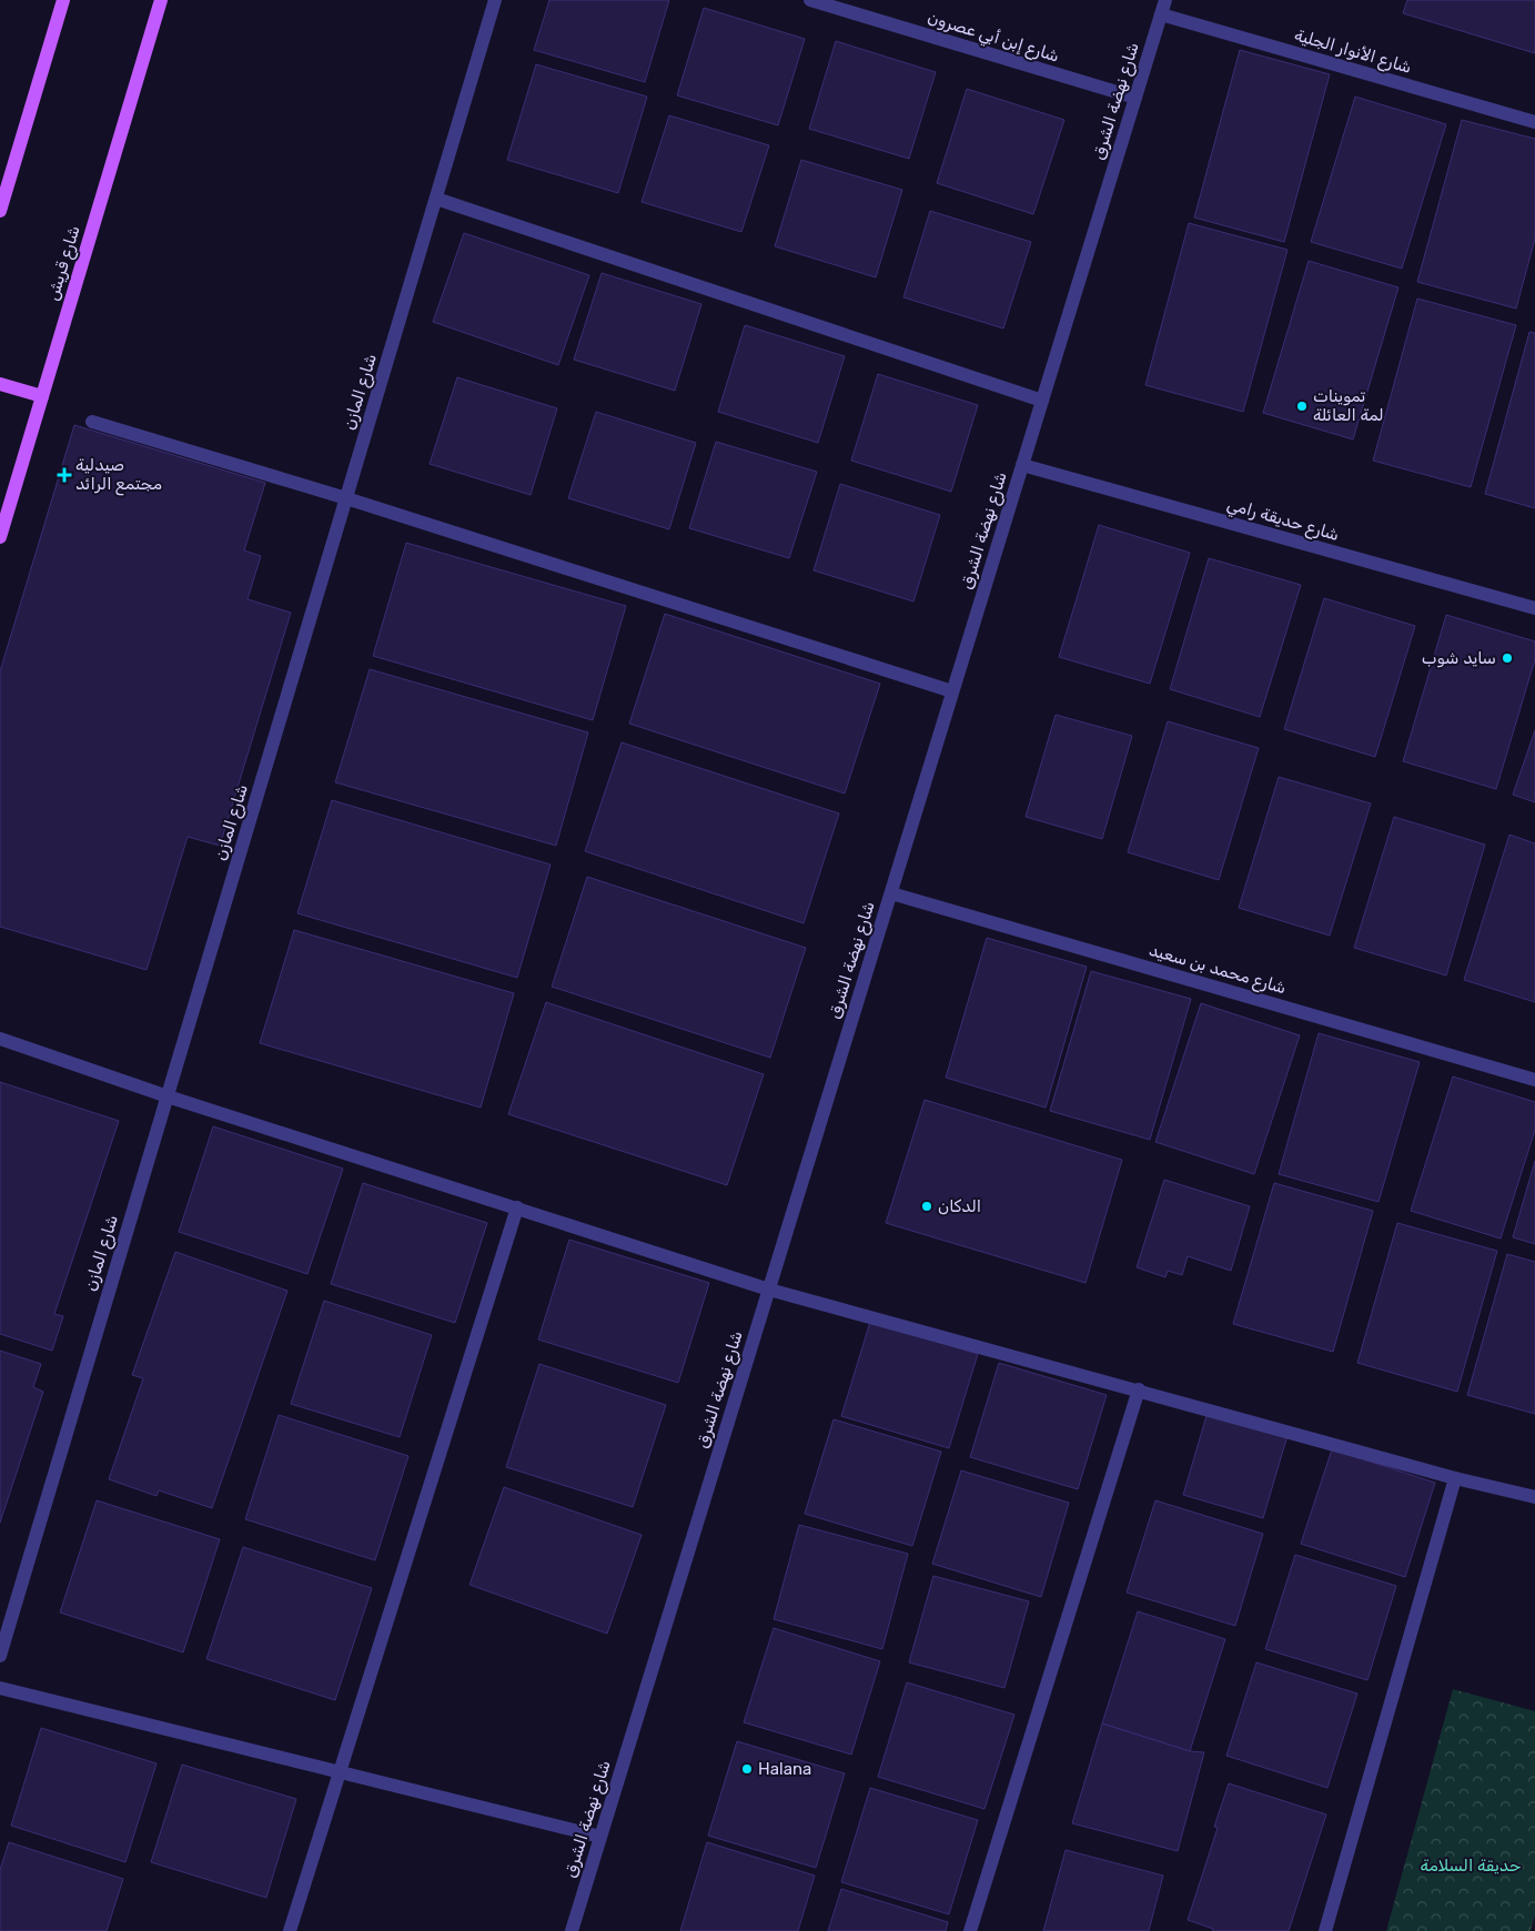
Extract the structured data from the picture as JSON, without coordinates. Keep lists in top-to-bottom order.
{
  "streets": {
    "main road": ["شارع قريش"],
    "street": [
      "شارع إبن أبي عصرون",
      "شارع الأنوار الجلية",
      "شارع نهضة الشرق",
      "شارع المازن",
      "شارع حديقة رامي",
      "شارع محمد بن سعيد"
    ]
  },
  "crossings": [
    ["شارع إبن أبي عصرون", "شارع نهضة الشرق"],
    ["شارع الأنوار الجلية", "شارع نهضة الشرق"],
    ["شارع نهضة الشرق", "شارع حديقة رامي"],
    ["شارع نهضة الشرق", "شارع محمد بن سعيد"]
  ],
  "parks": ["حديقة السلامة"],
  "places": {
    "other": [
      "تموينات لمة العائلة",
      "سايد شوب",
      "الدكان",
      "Halana"
    ],
    "health": ["صيدلية مجتمع الرائد"]
  }
}
